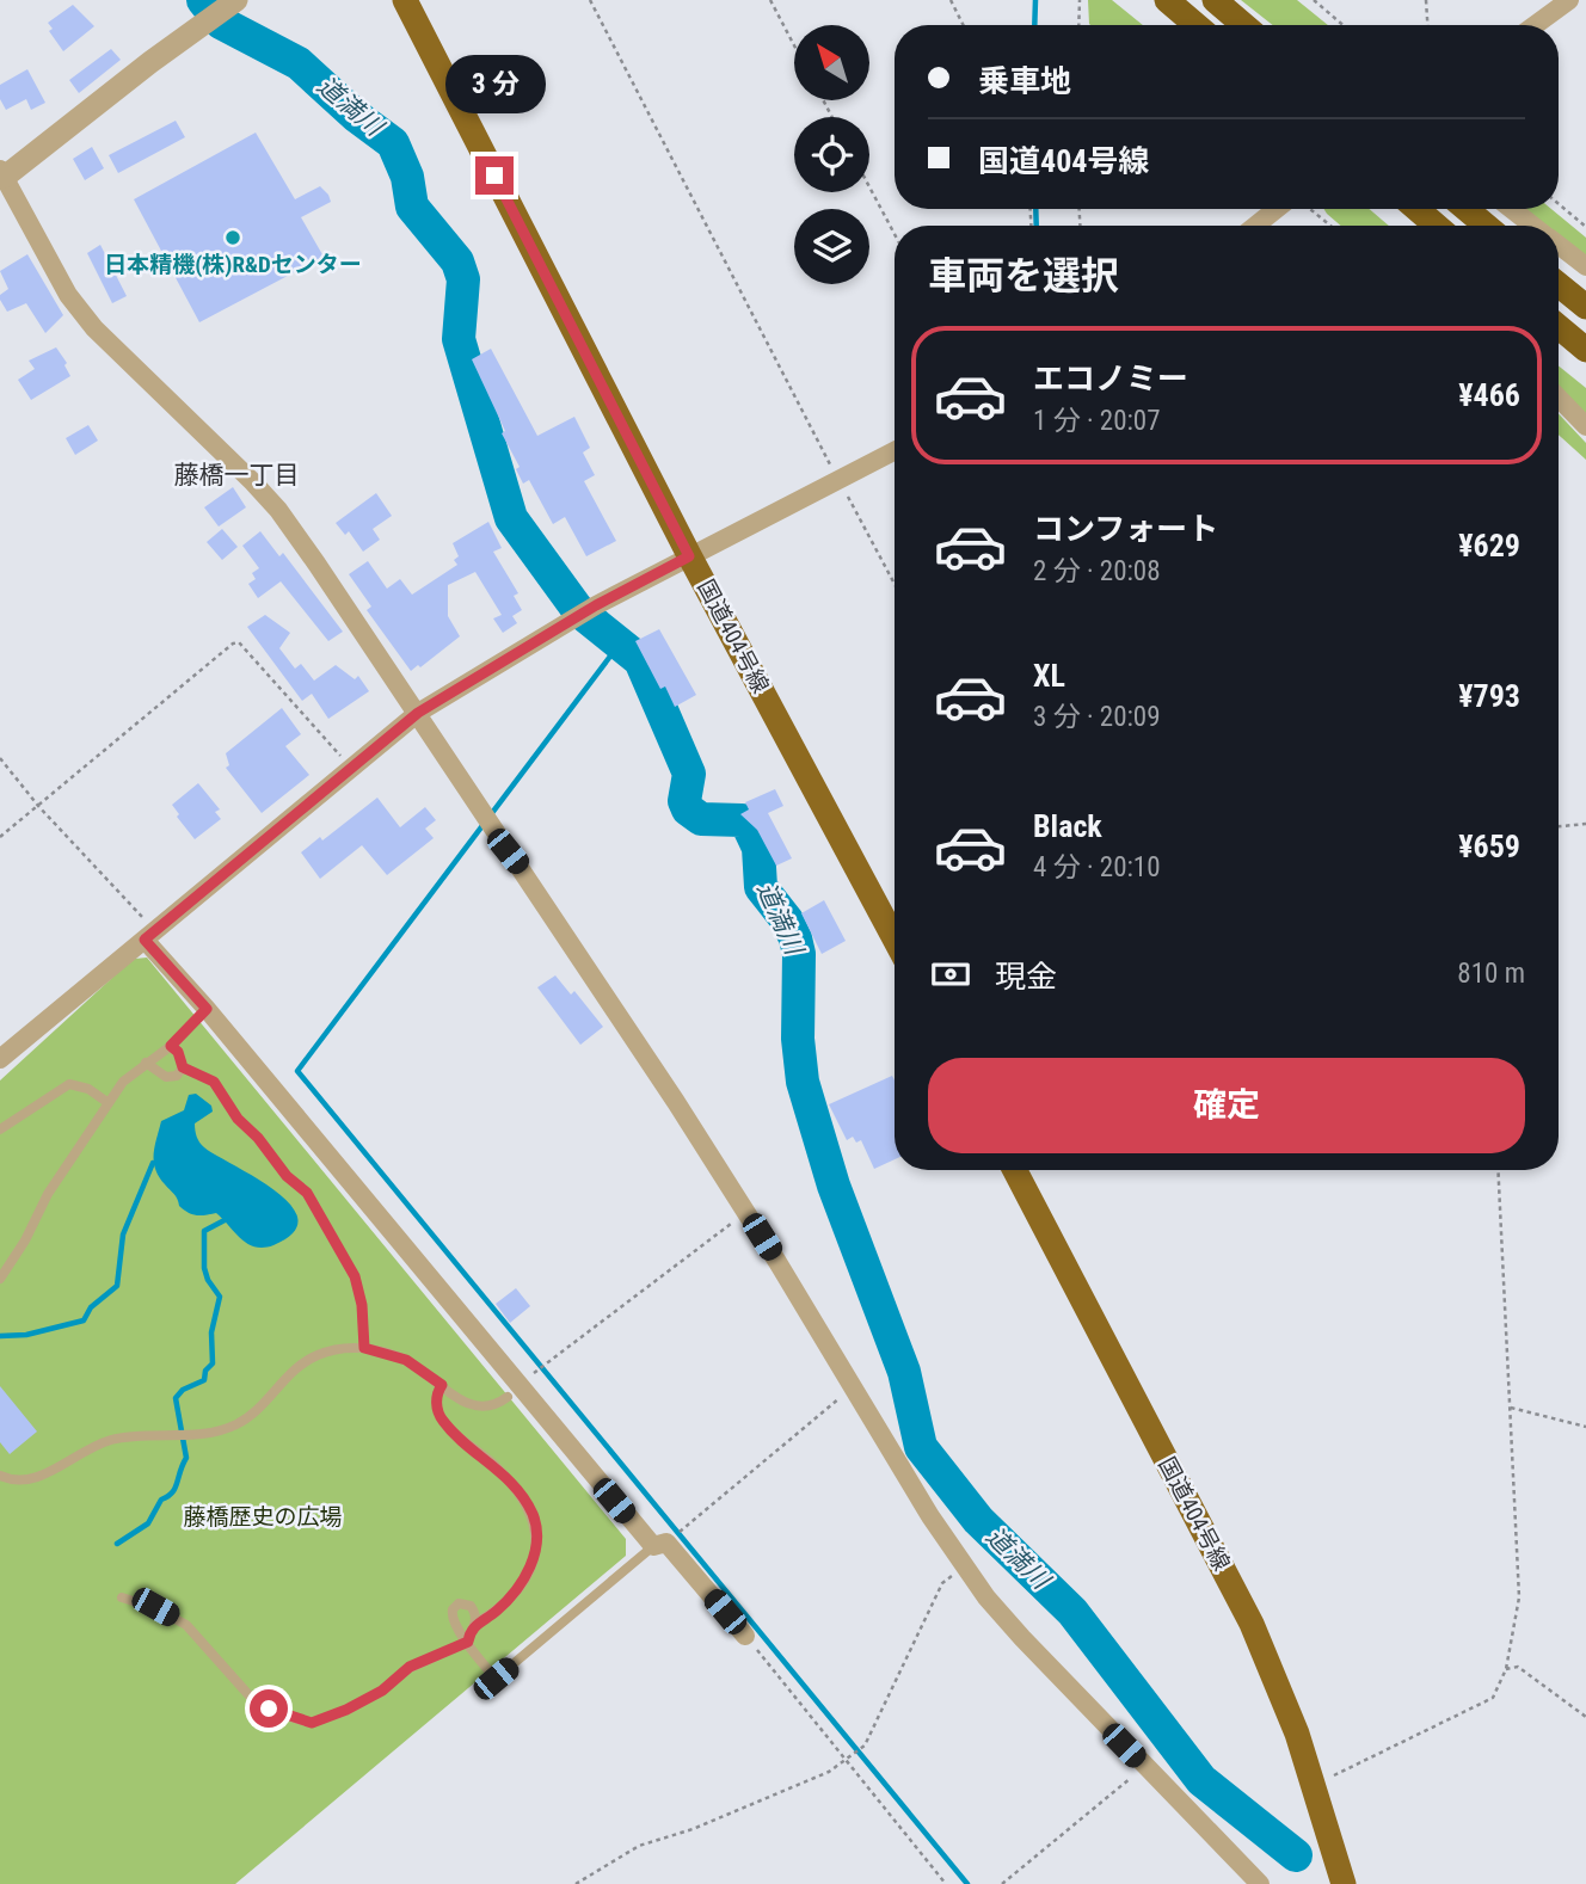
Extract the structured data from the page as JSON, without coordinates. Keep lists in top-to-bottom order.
{
  "streets": {
    "highway": ["国道404号線"]
  },
  "districts": ["藤橋一丁目"],
  "water": ["道満川"],
  "parks": ["藤橋歴史の広場"],
  "places": ["日本精機(株)R&Dセンター"],
  "north": "top left",
  "page": {
    "banner": ["乗車地", "国道404号線"],
    "bubble": "3 分",
    "heading": "車両を選択",
    "list": [
      {
        "name": "エコノミー",
        "note": "1 分 · 20:07",
        "value": "¥466"
      },
      {
        "name": "コンフォート",
        "note": "2 分 · 20:08",
        "value": "¥629"
      },
      {
        "name": "XL",
        "note": "3 分 · 20:09",
        "value": "¥793"
      },
      {
        "name": "Black",
        "note": "4 分 · 20:10",
        "value": "¥659"
      }
    ],
    "pay": ["現金", "810 m"],
    "buttons": "確定"
  }
}
